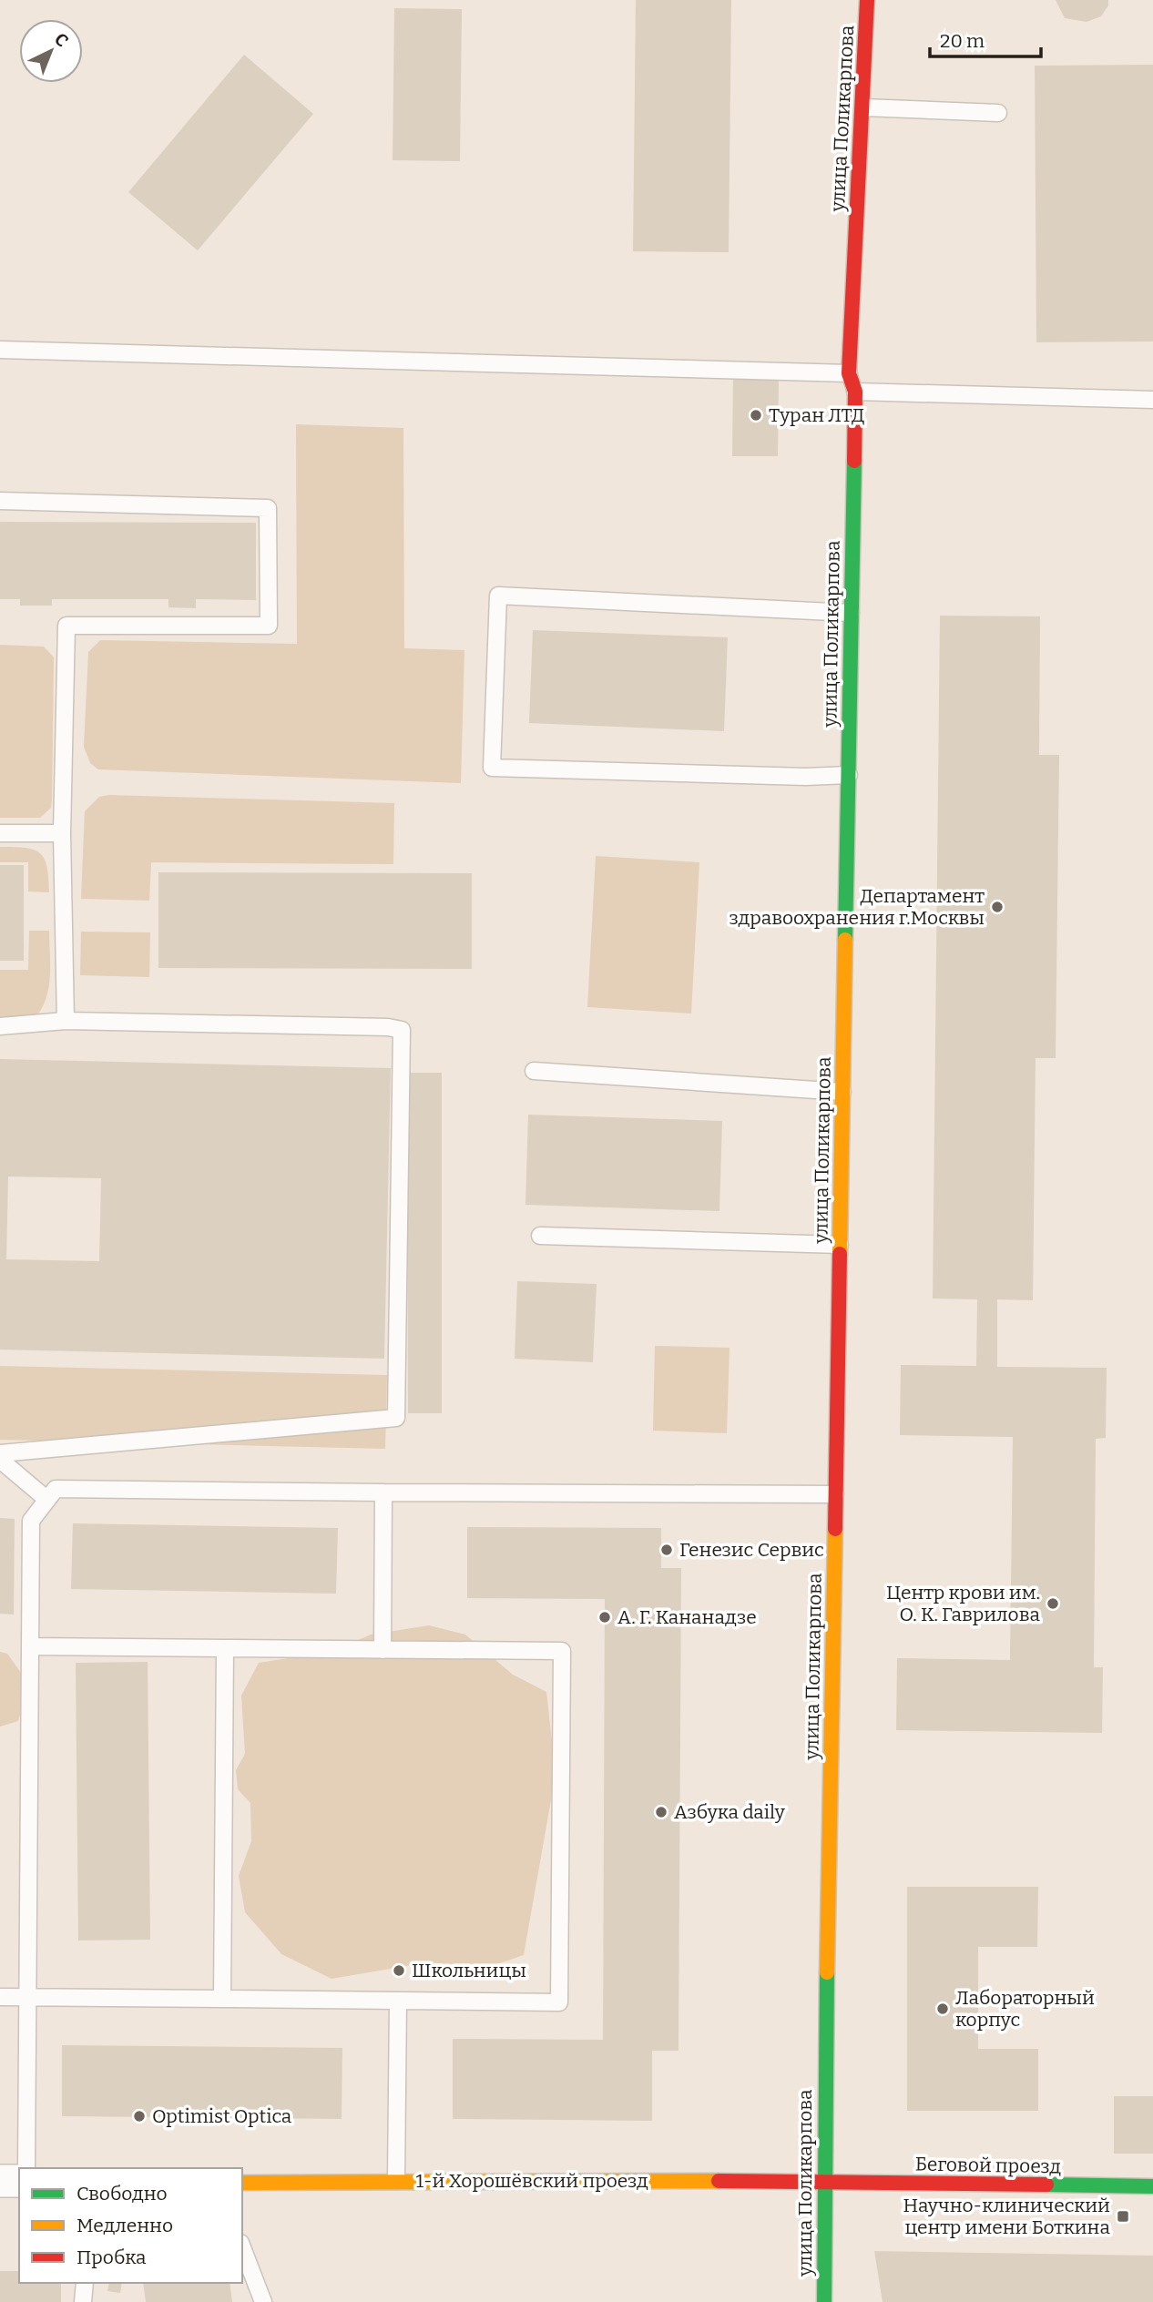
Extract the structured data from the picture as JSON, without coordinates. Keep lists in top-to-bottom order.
{
  "streets": {
    "street": ["улица Поликарпова", "Беговой проезд", "1-й Хорошёвский проезд"]
  },
  "crossings": [
    ["улица Поликарпова", "Беговой проезд"],
    ["улица Поликарпова", "1-й Хорошёвский проезд"],
    ["Беговой проезд", "1-й Хорошёвский проезд"]
  ],
  "places": {
    "other": [
      "Туран ЛТД",
      "Департамент здравоохранения г.Москвы",
      "Генезис Сервис",
      "Центр крови им. О. К. Гаврилова",
      "А. Г. Кананадзе",
      "Азбука daily",
      "Школьницы",
      "Лабораторный корпус",
      "Optimist Optica"
    ],
    "transit": ["Научно-клинический центр имени Боткина"]
  },
  "legend": ["Свободно", "Медленно", "Пробка"],
  "scale_bar": "20 m",
  "north": "top right"
}
